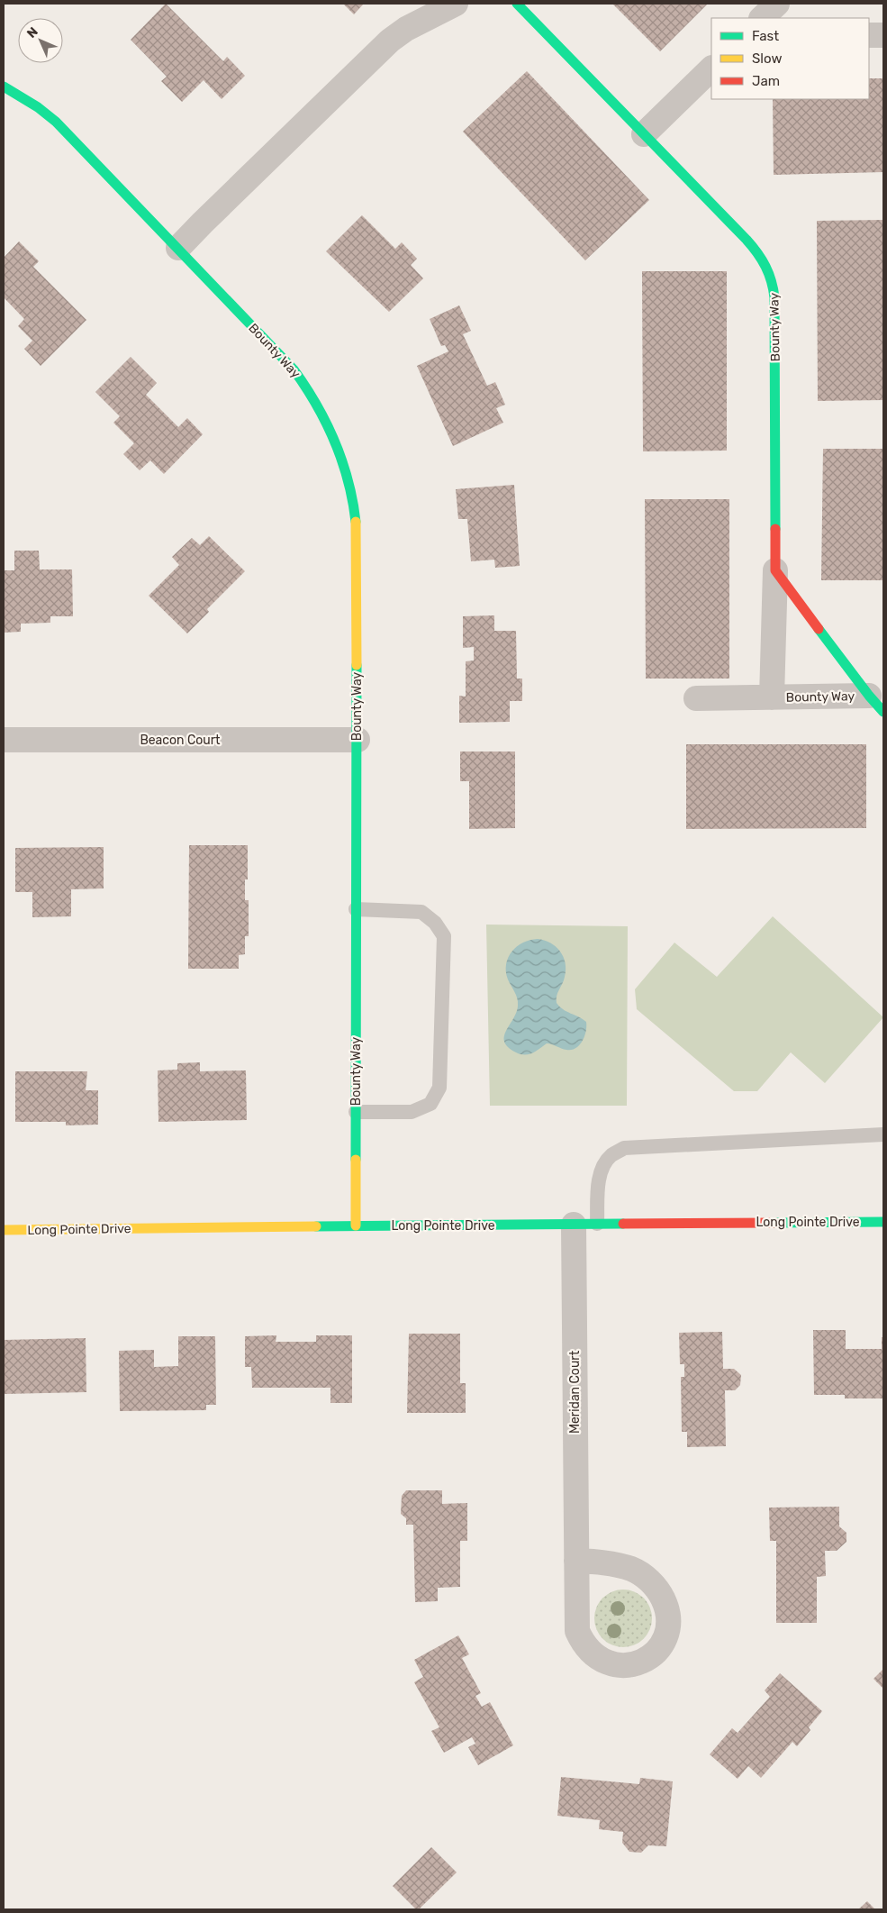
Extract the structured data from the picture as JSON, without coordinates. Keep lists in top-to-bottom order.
{
  "streets": {
    "street": [
      "Bounty Way",
      "Beacon Court",
      "Long Pointe Drive",
      "Meridan Court"
    ]
  },
  "crossings": [
    ["Bounty Way", "Beacon Court"],
    ["Bounty Way", "Long Pointe Drive"],
    ["Long Pointe Drive", "Meridan Court"]
  ],
  "legend": ["Fast", "Slow", "Jam"],
  "north": "top left"
}
